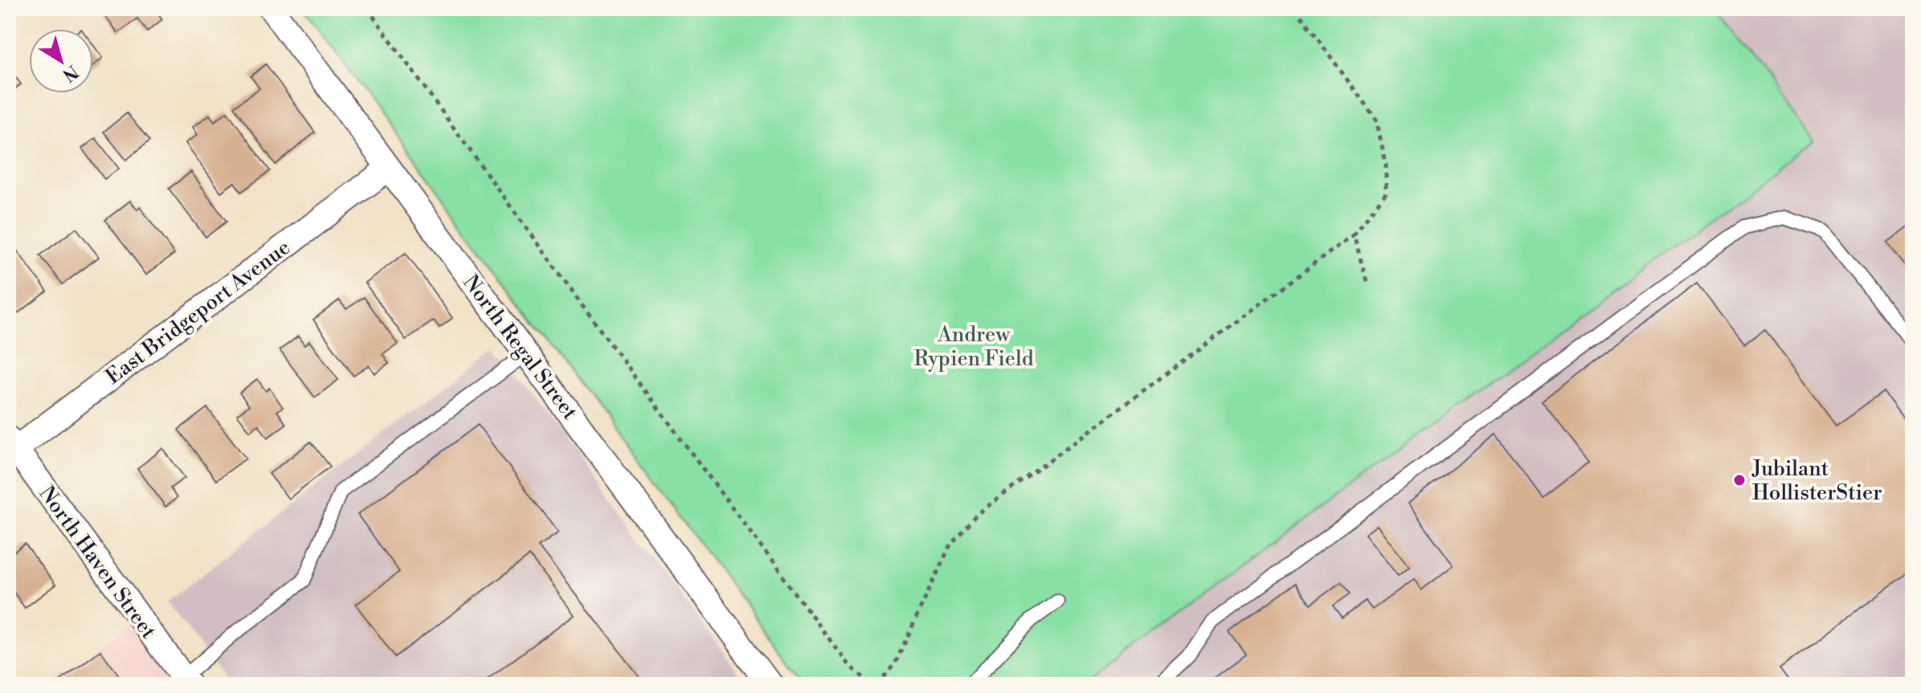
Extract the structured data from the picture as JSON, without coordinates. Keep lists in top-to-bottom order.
{
  "streets": {
    "street": ["East Bridgeport Avenue", "North Regal Street", "North Haven Street"]
  },
  "crossings": [
    ["East Bridgeport Avenue", "North Regal Street"],
    ["East Bridgeport Avenue", "North Haven Street"]
  ],
  "parks": ["Andrew Rypien Field"],
  "places": ["Jubilant HollisterStier"],
  "north": "bottom right"
}
